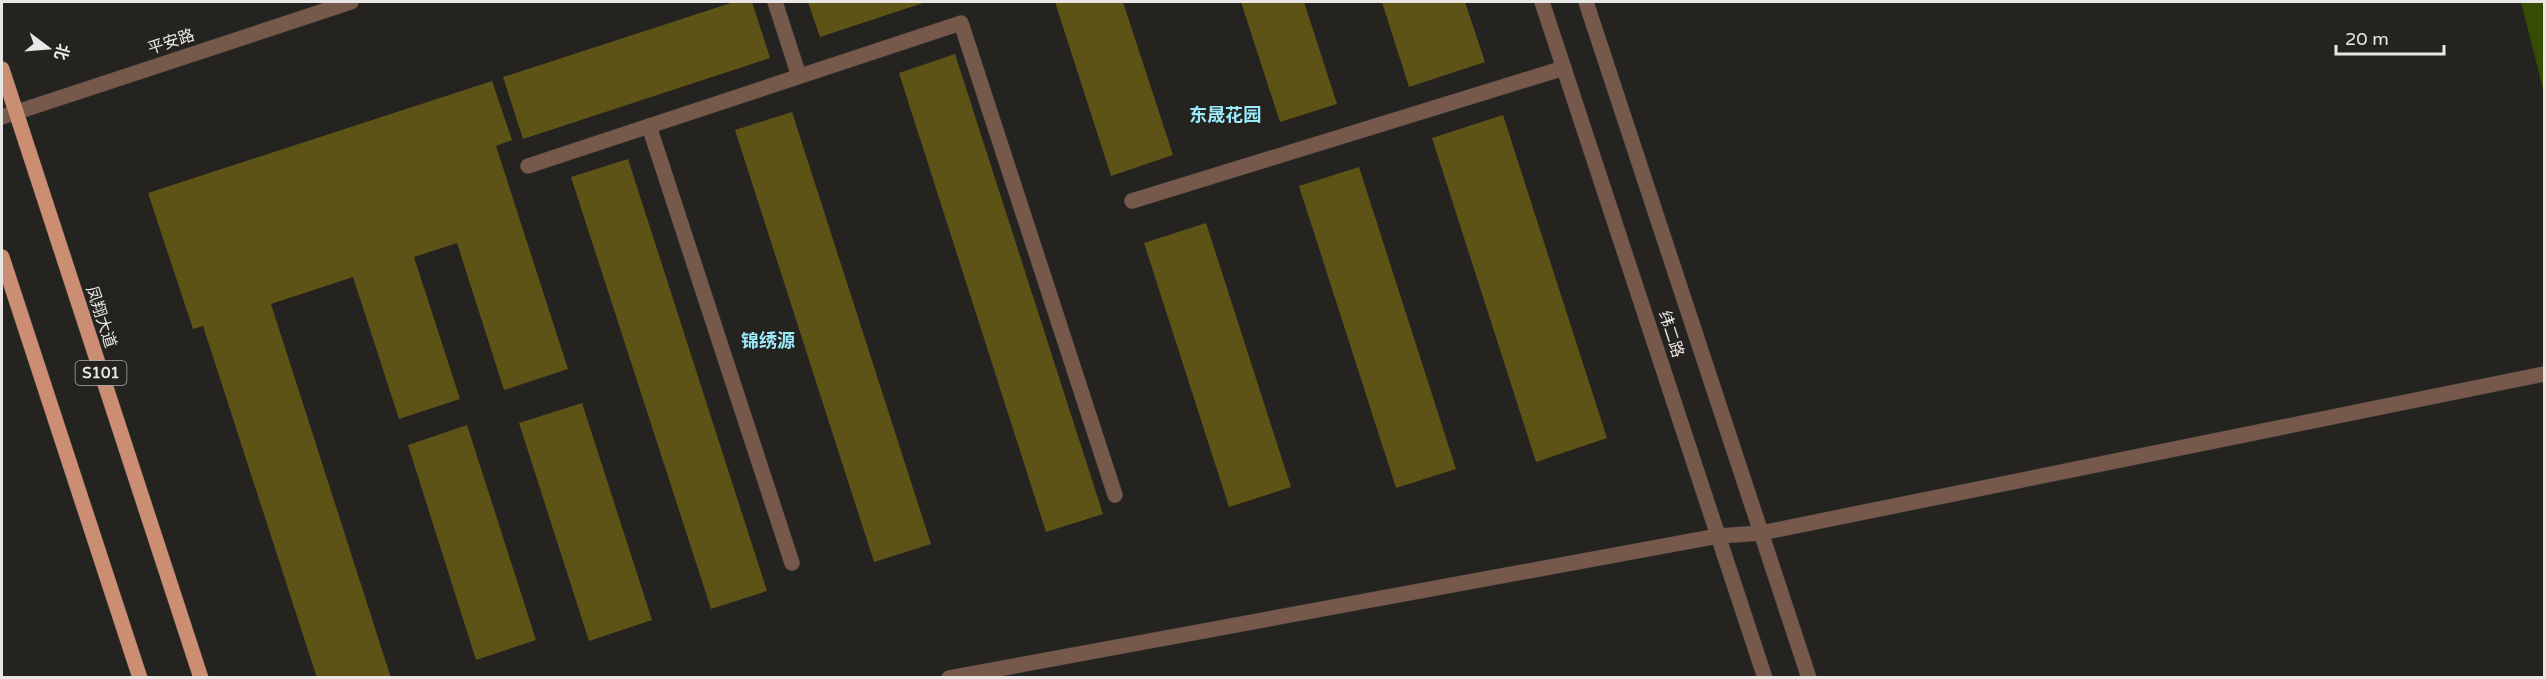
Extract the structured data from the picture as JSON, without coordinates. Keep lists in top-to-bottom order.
{
  "streets": {
    "main road": ["凤翔大道", "S101"],
    "street": ["平安路", "纬二路"]
  },
  "crossings": [
    ["平安路", "凤翔大道"]
  ],
  "districts": ["东晟花园", "锦绣源"],
  "scale_bar": "20 m",
  "north": "right"
}
